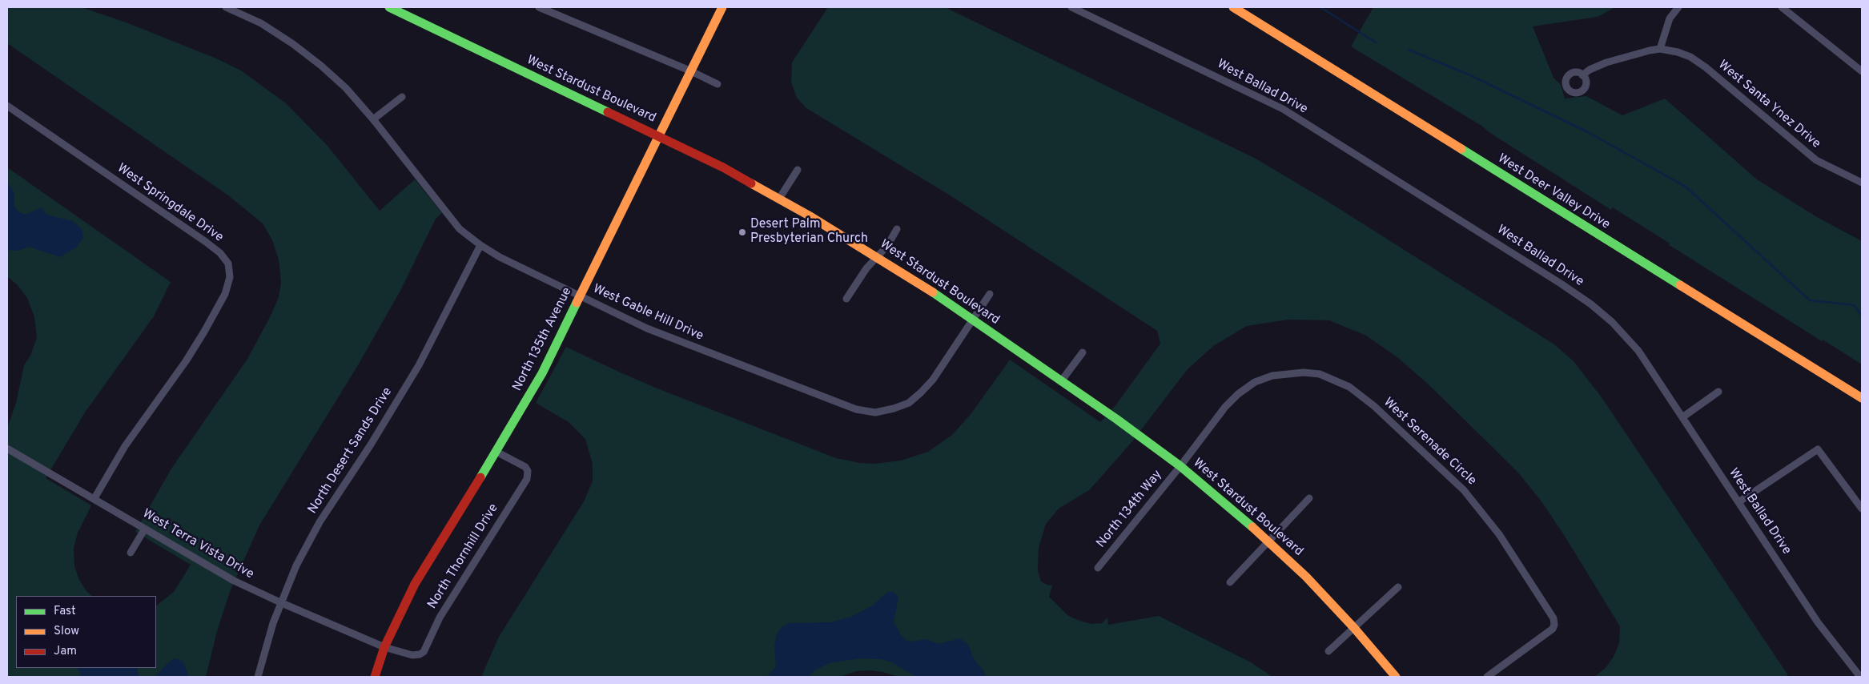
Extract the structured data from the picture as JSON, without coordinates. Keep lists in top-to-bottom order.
{
  "streets": {
    "street": [
      "West Ballad Drive",
      "West Stardust Boulevard",
      "West Santa Ynez Drive",
      "West Deer Valley Drive",
      "West Springdale Drive",
      "West Gable Hill Drive",
      "North 135th Avenue",
      "West Serenade Circle",
      "North Desert Sands Drive",
      "North 134th Way",
      "West Terra Vista Drive",
      "North Thornhill Drive"
    ]
  },
  "crossings": [
    ["West Stardust Boulevard", "West Gable Hill Drive"],
    ["West Stardust Boulevard", "North 135th Avenue"],
    ["West Stardust Boulevard", "West Serenade Circle"],
    ["West Stardust Boulevard", "North 134th Way"],
    ["West Springdale Drive", "West Terra Vista Drive"],
    ["West Gable Hill Drive", "North 135th Avenue"],
    ["West Gable Hill Drive", "North Desert Sands Drive"],
    ["North 135th Avenue", "West Terra Vista Drive"],
    ["North 135th Avenue", "North Thornhill Drive"],
    ["West Serenade Circle", "North 134th Way"],
    ["North Desert Sands Drive", "West Terra Vista Drive"],
    ["West Terra Vista Drive", "North Thornhill Drive"]
  ],
  "places": ["Desert Palm Presbyterian Church"],
  "legend": ["Fast", "Slow", "Jam"]
}
